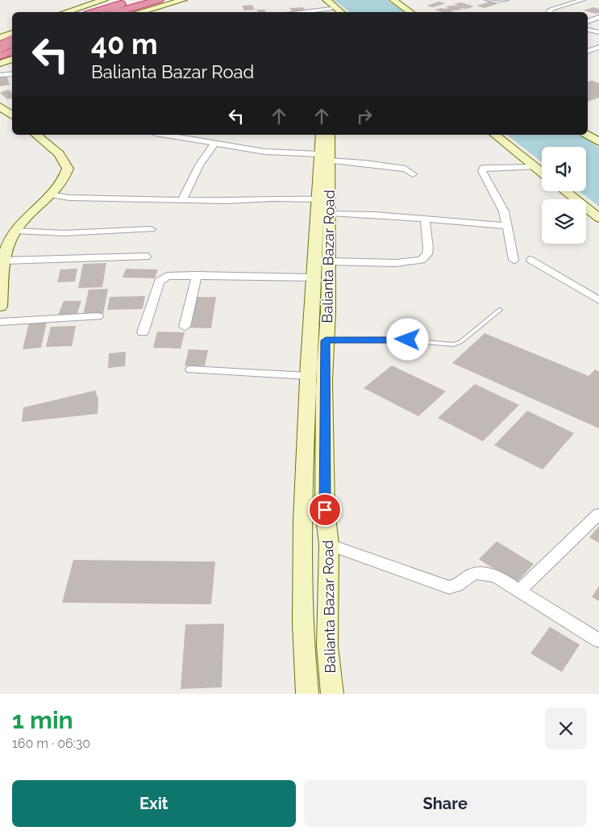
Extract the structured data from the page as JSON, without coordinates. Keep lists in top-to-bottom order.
{
  "streets": {
    "street": ["Balianta Bazar Road"]
  },
  "page": {
    "turn": ["40 m", "Balianta Bazar Road"],
    "heading": ["1 min", "160 m · 06:30"],
    "buttons": ["Exit", "Share"]
  }
}
